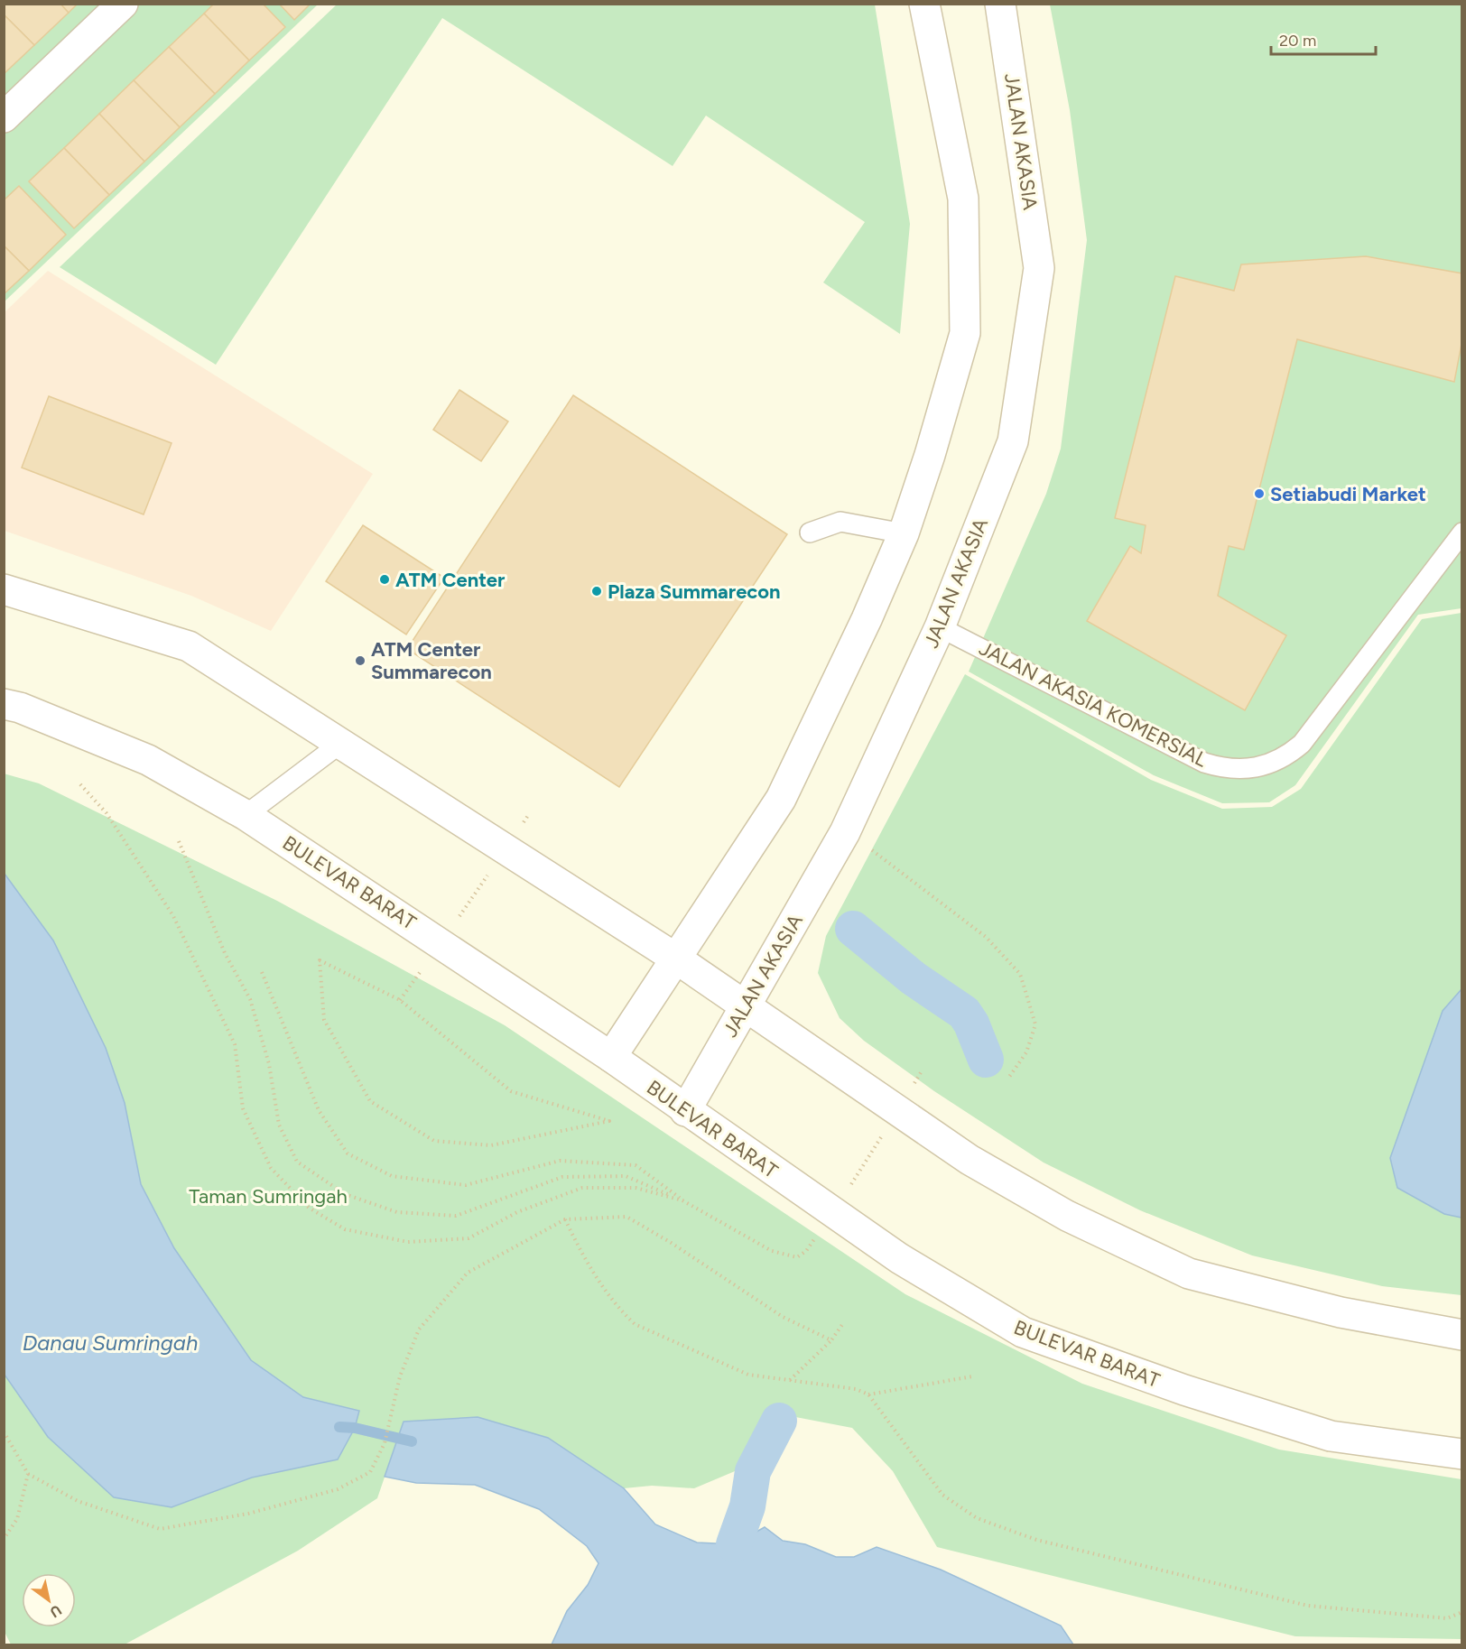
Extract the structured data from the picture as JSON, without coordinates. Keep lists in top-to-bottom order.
{
  "streets": {
    "main road": ["JALAN AKASIA", "BULEVAR BARAT"],
    "lane": ["JALAN AKASIA KOMERSIAL"]
  },
  "crossings": [
    ["JALAN AKASIA", "JALAN AKASIA KOMERSIAL"],
    ["JALAN AKASIA", "BULEVAR BARAT"]
  ],
  "water": ["Danau Sumringah"],
  "parks": ["Taman Sumringah"],
  "places": [
    "Setiabudi Market",
    "ATM Center",
    "Plaza Summarecon",
    "ATM Center Summarecon"
  ],
  "scale_bar": "20 m",
  "north": "bottom right"
}
